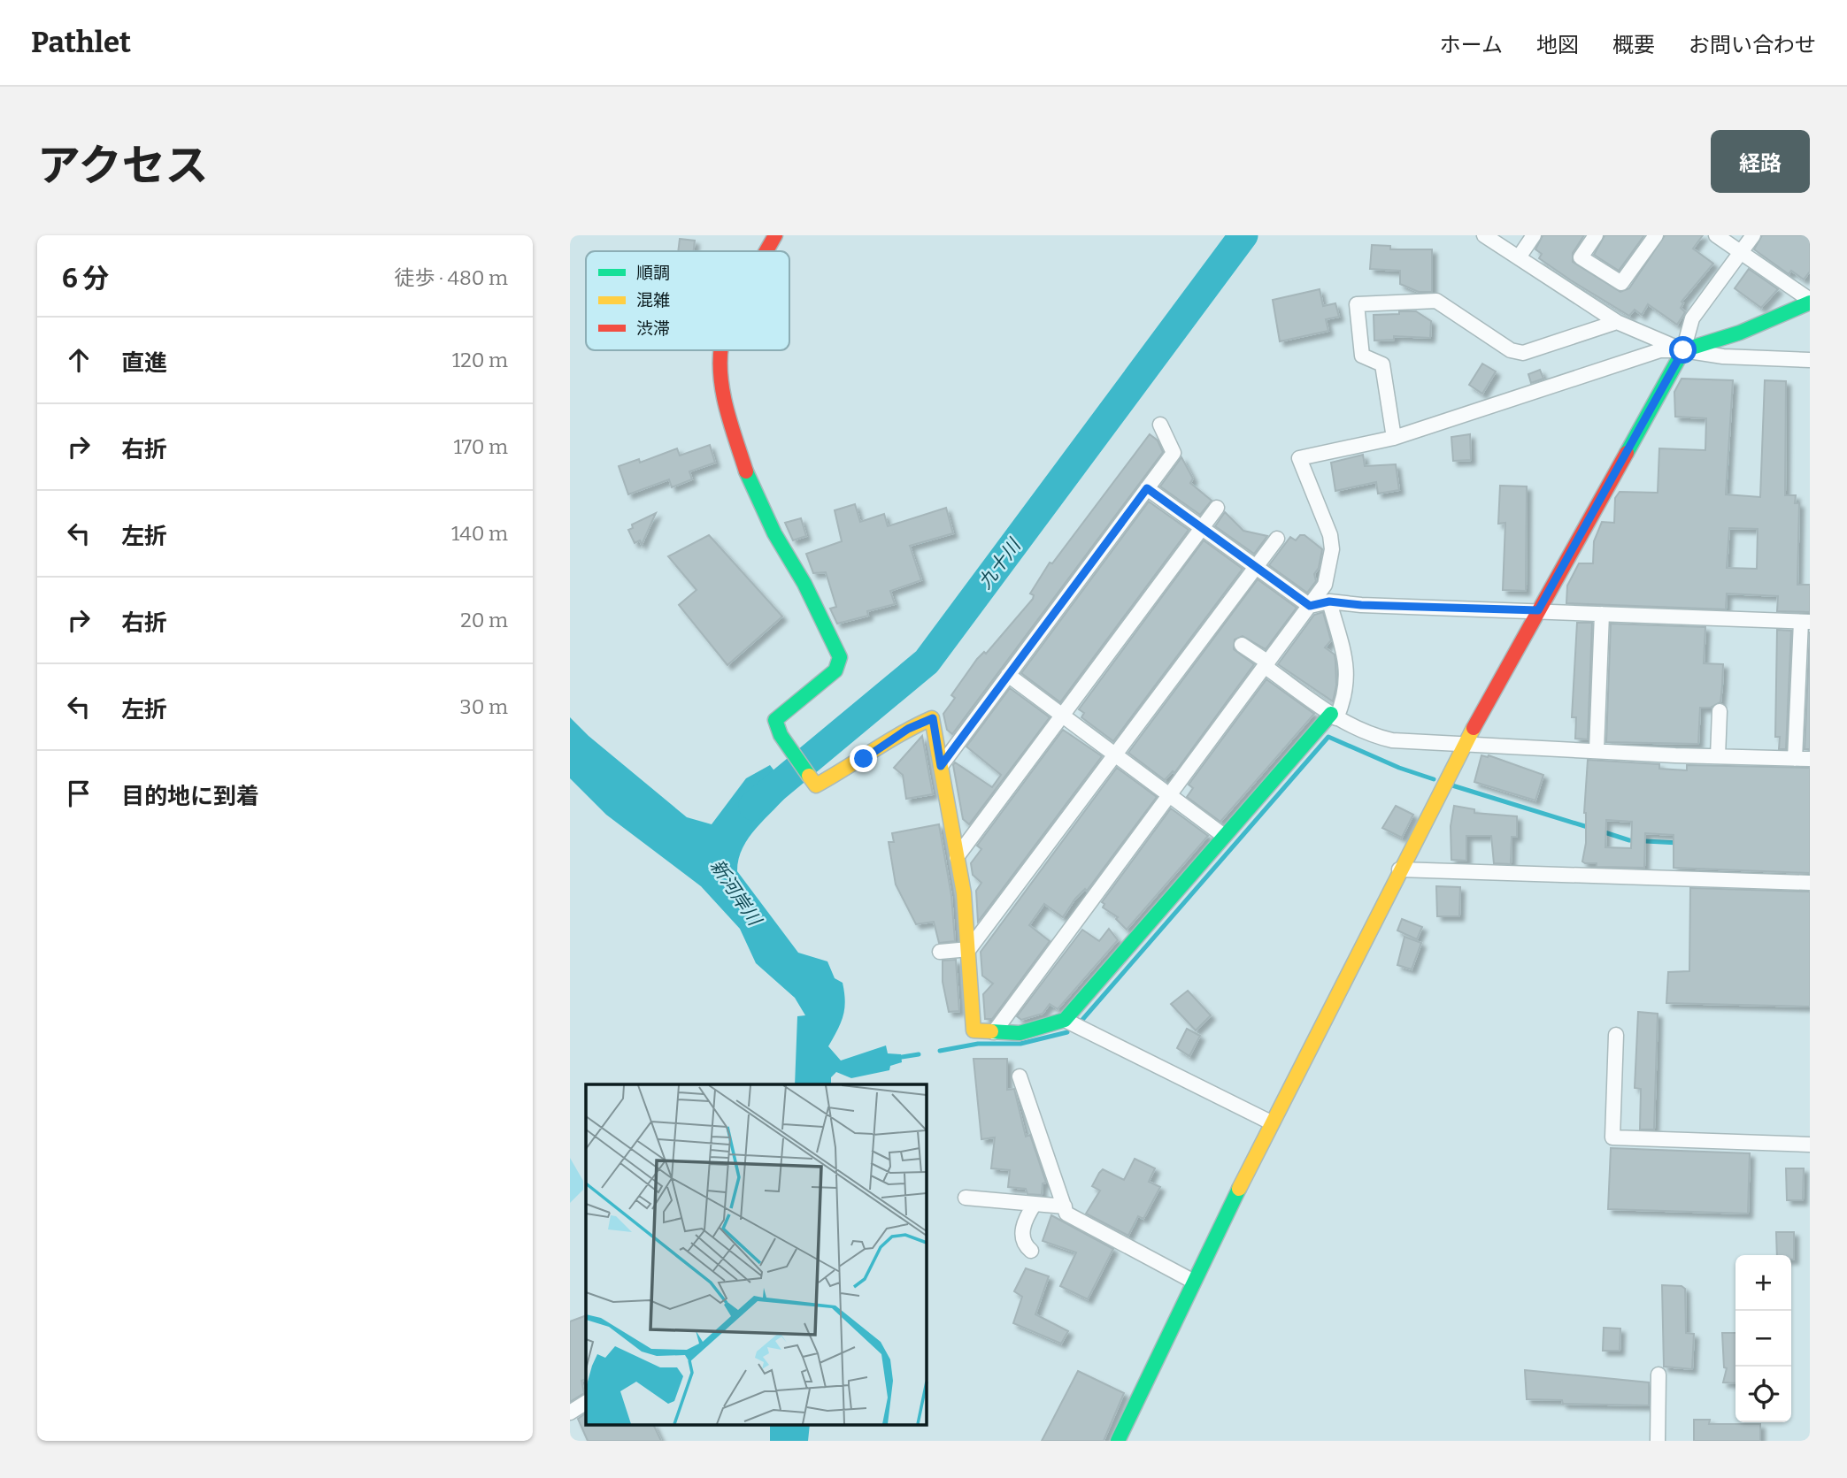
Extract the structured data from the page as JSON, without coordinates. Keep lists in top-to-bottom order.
{
  "water": ["九十川", "新河岸川"],
  "legend": ["順調", "混雑", "渋滞"],
  "page": {
    "header": "Pathlet",
    "nav": [
      "ホーム",
      "地図",
      "概要",
      "お問い合わせ"
    ],
    "title": "アクセス",
    "buttons": "経路",
    "heading": ["6 分", "徒歩 · 480 m"],
    "list": [
      ["直進", "120 m"],
      ["右折", "170 m"],
      ["左折", "140 m"],
      ["右折", "20 m"],
      ["左折", "30 m"],
      "目的地に到着"
    ],
    "map_buttons": ["+", "−"]
  }
}
